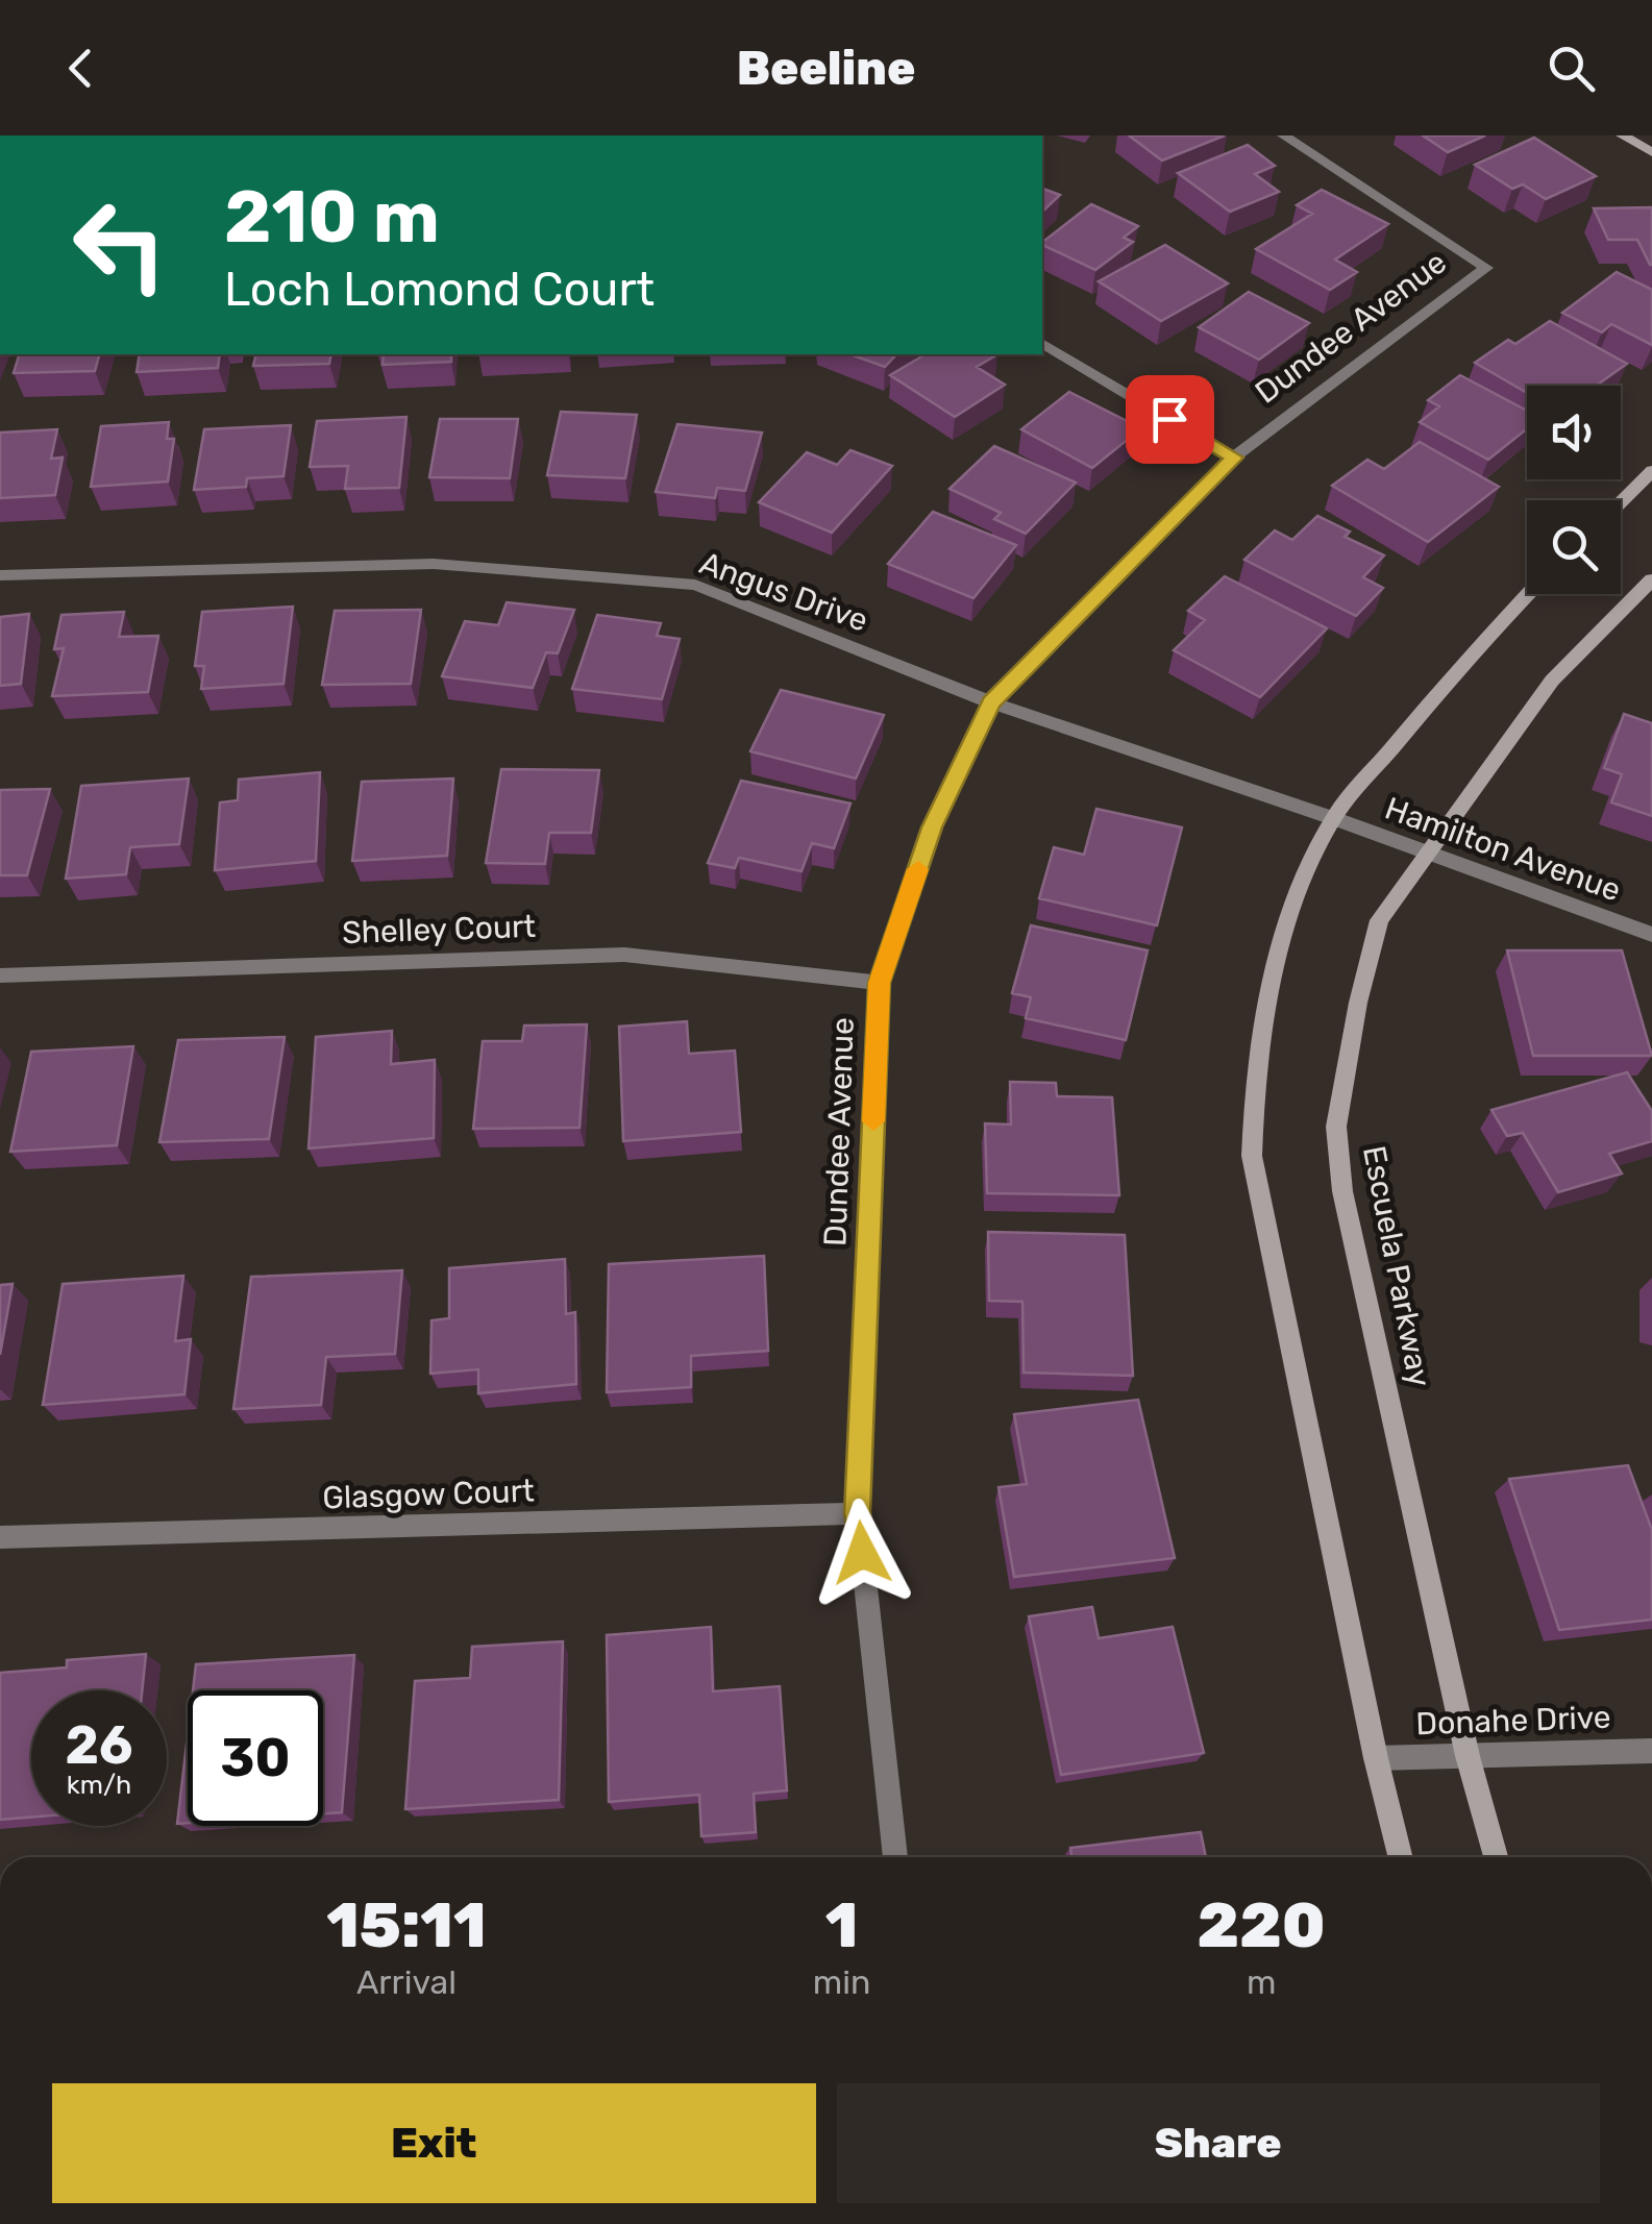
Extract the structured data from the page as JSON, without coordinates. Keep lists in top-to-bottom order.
{
  "streets": {
    "street": [
      "Dundee Avenue",
      "Angus Drive",
      "Hamilton Avenue",
      "Shelley Court",
      "Escuela Parkway",
      "Glasgow Court",
      "Donahe Drive"
    ]
  },
  "crossings": [
    ["Dundee Avenue", "Angus Drive"],
    ["Dundee Avenue", "Shelley Court"],
    ["Dundee Avenue", "Glasgow Court"],
    ["Angus Drive", "Hamilton Avenue"],
    ["Hamilton Avenue", "Escuela Parkway"],
    ["Escuela Parkway", "Donahe Drive"]
  ],
  "page": {
    "header": "Beeline",
    "turn": ["210 m", "Loch Lomond Court"],
    "speed": "26 km/h",
    "limit": "30",
    "eta": [
      "15:11",
      "Arrival",
      "1",
      "min",
      "220",
      "m"
    ],
    "buttons": ["Exit", "Share"]
  }
}
